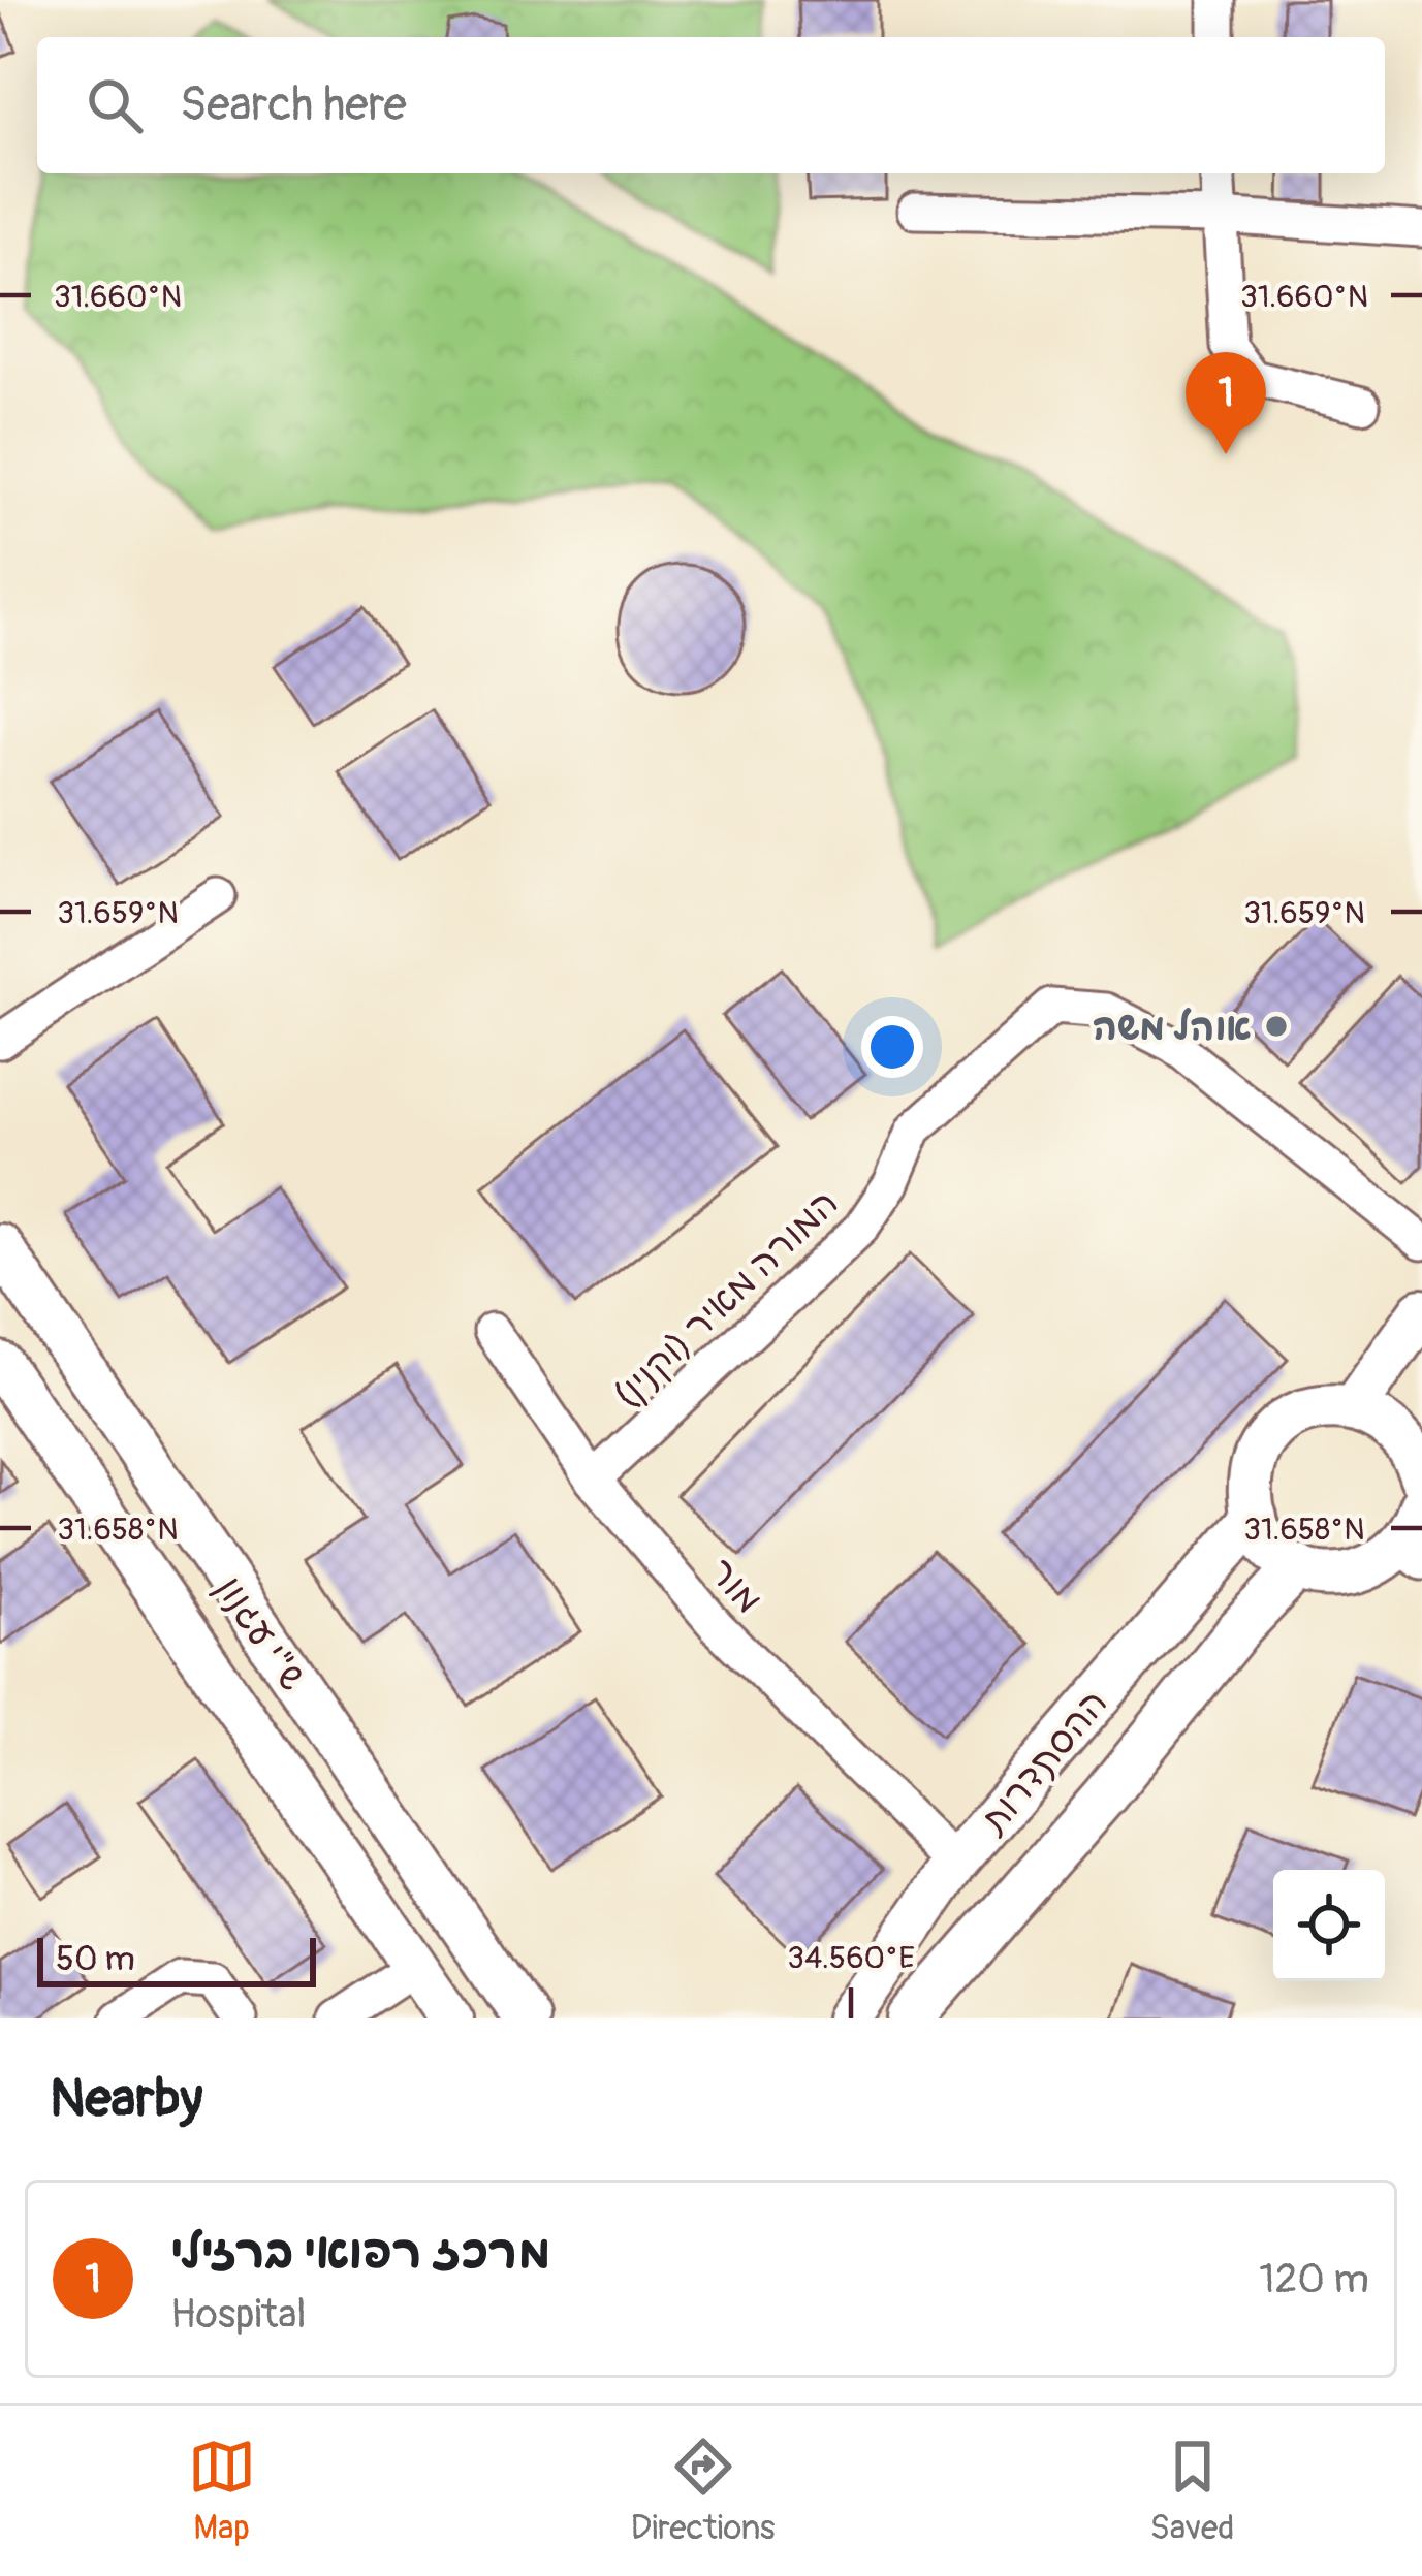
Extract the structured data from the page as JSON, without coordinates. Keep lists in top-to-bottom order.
{
  "streets": {
    "street": [
      "המורה מאיר (וקנין)",
      "מור",
      "ש\"י עגנון",
      "ההסתדרות"
    ]
  },
  "crossings": [
    ["המורה מאיר (וקנין)", "מור"],
    ["מור", "ההסתדרות"]
  ],
  "places": ["אוהל משה"],
  "scale_bar": "50 m",
  "page": {
    "search": "Search here",
    "pins": "1",
    "scale": "50 m",
    "heading": "Nearby",
    "list": [
      {
        "mark": "1",
        "name": "מרכז רפואי ברזילי",
        "note": "Hospital",
        "value": "120 m"
      }
    ],
    "nav": ["Map", "Directions", "Saved"]
  },
  "coordinates": [
    "31.660°N",
    "31.659°N",
    "31.658°N",
    "34.560°E"
  ]
}
